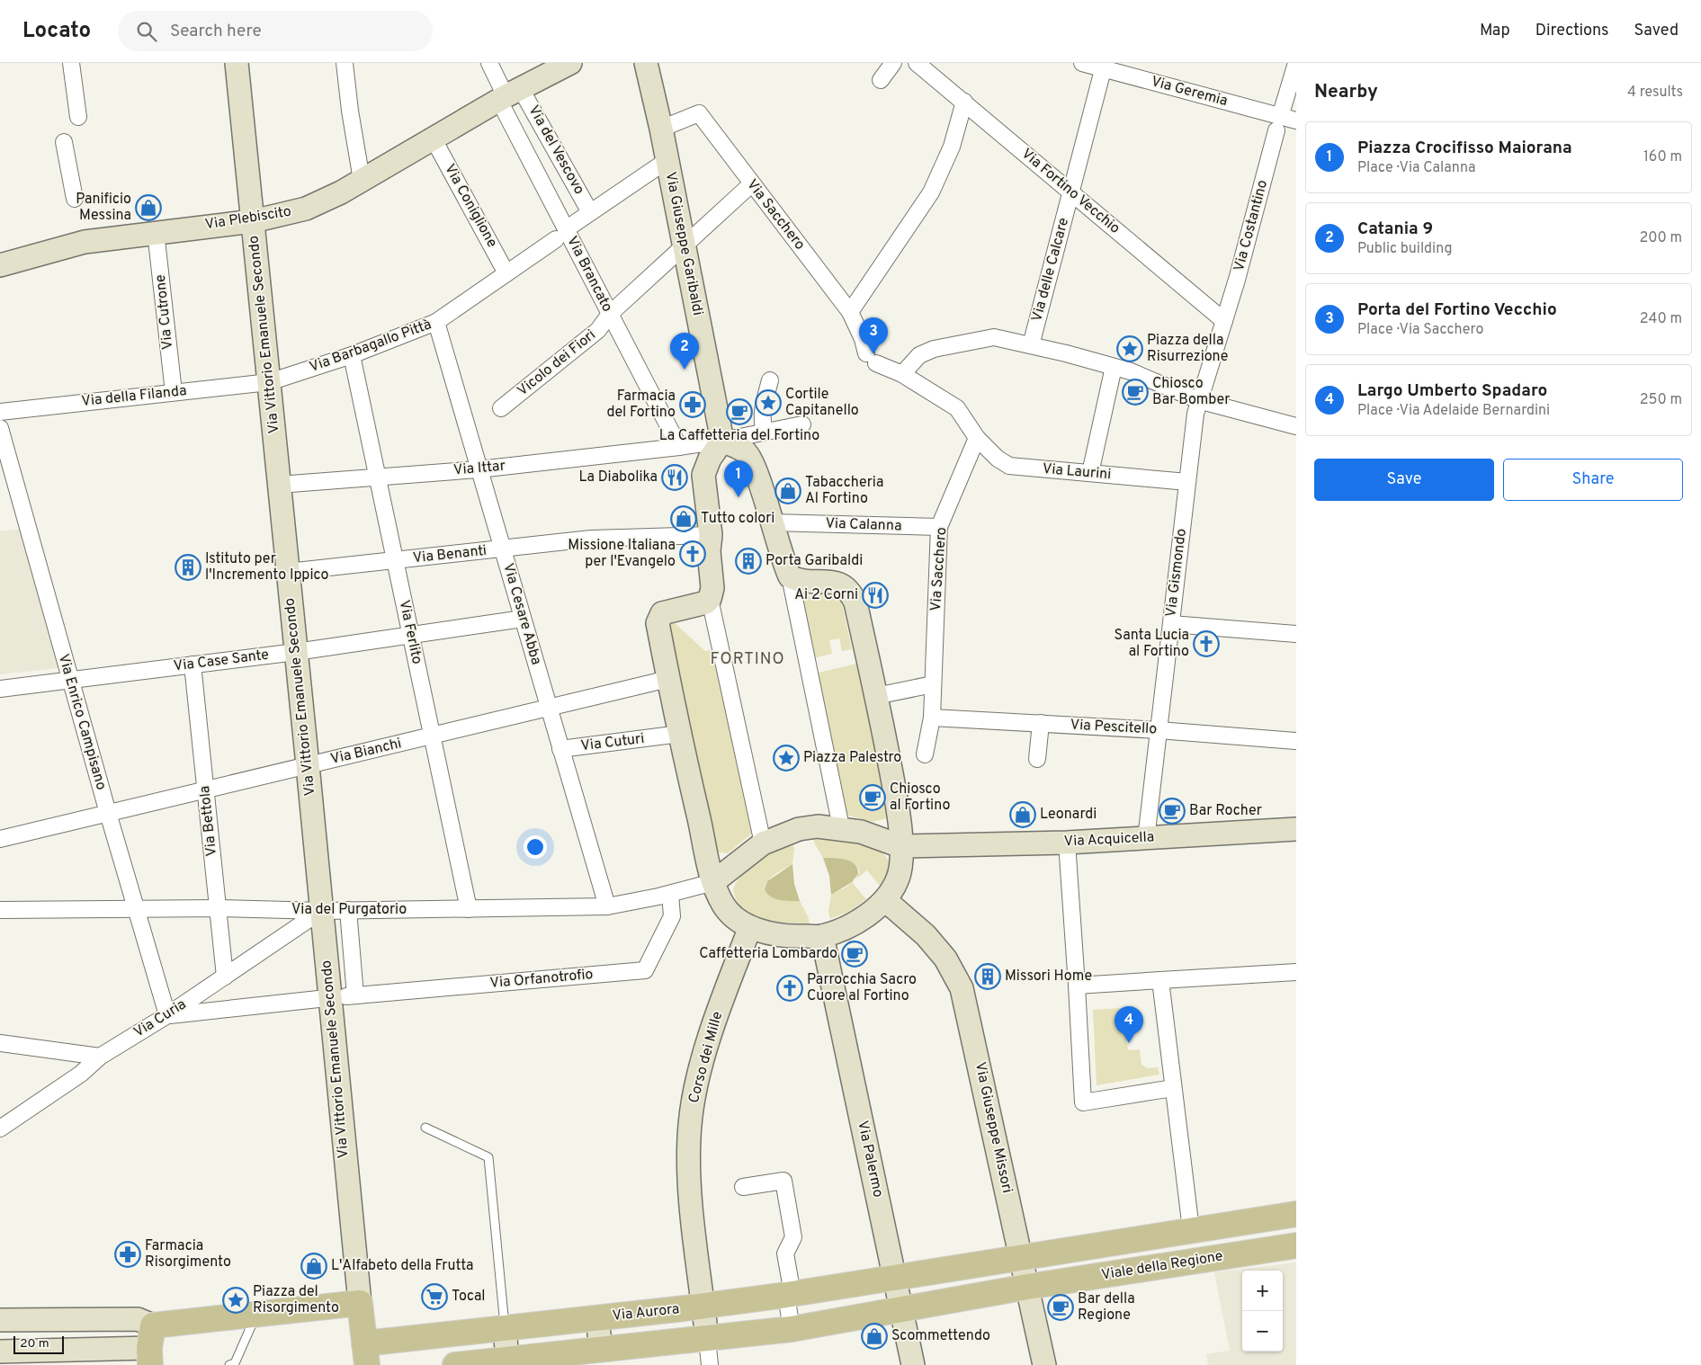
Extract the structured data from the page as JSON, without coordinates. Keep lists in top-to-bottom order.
{
  "streets": {
    "main road": [
      "Via Plebiscito",
      "Via Giuseppe Garibaldi",
      "Via Vittorio Emanuele Secondo",
      "Via Acquicella",
      "Corso dei Mille",
      "Via Giuseppe Missori",
      "Via Palermo",
      "Viale della Regione",
      "Via Aurora"
    ],
    "street": [
      "Via Geremia",
      "Via del Vescovo",
      "Via Fortino Vecchio",
      "Via Coniglione",
      "Via Sacchero",
      "Via Costantino",
      "Via delle Calcare",
      "Via Brancato",
      "Via Cutrone",
      "Via Barbagallo Pittà",
      "Vicolo dei Fiori",
      "Via della Filanda",
      "Via Ittar",
      "Via Laurini",
      "Via Calanna",
      "Via Benanti",
      "Via Gismondo",
      "Via Cesare Abba",
      "Via Ferlito",
      "Via Case Sante",
      "Via Enrico Campisano",
      "Via Pescitello",
      "Via Cuturi",
      "Via Bianchi",
      "Via Bettola",
      "Via del Purgatorio",
      "Via Orfanotrofio",
      "Via Curia"
    ]
  },
  "crossings": [
    ["Via Geremia", "Via Costantino"],
    ["Via Geremia", "Via delle Calcare"],
    ["Via del Vescovo", "Via Plebiscito"],
    ["Via del Vescovo", "Via Brancato"],
    ["Via del Vescovo", "Via Barbagallo Pittà"],
    ["Via Fortino Vecchio", "Via Costantino"],
    ["Via Fortino Vecchio", "Via delle Calcare"],
    ["Via Coniglione", "Via Plebiscito"],
    ["Via Coniglione", "Via Barbagallo Pittà"],
    ["Via Sacchero", "Via Giuseppe Garibaldi"],
    ["Via Sacchero", "Vicolo dei Fiori"],
    ["Via Sacchero", "Via Laurini"],
    ["Via Sacchero", "Via Calanna"],
    ["Via Sacchero", "Via Pescitello"],
    ["Via Plebiscito", "Via Brancato"],
    ["Via Plebiscito", "Via Cutrone"],
    ["Via Plebiscito", "Via Vittorio Emanuele Secondo"],
    ["Via Costantino", "Via Gismondo"],
    ["Via Giuseppe Garibaldi", "Via Barbagallo Pittà"],
    ["Via Giuseppe Garibaldi", "Vicolo dei Fiori"],
    ["Via Giuseppe Garibaldi", "Via Ittar"],
    ["Via Brancato", "Via Barbagallo Pittà"],
    ["Via Brancato", "Vicolo dei Fiori"],
    ["Via Brancato", "Via Ittar"],
    ["Via Cutrone", "Via della Filanda"],
    ["Via Vittorio Emanuele Secondo", "Via Barbagallo Pittà"],
    ["Via Vittorio Emanuele Secondo", "Via della Filanda"],
    ["Via Vittorio Emanuele Secondo", "Via Ittar"],
    ["Via Vittorio Emanuele Secondo", "Via Benanti"],
    ["Via Vittorio Emanuele Secondo", "Via Case Sante"],
    ["Via Vittorio Emanuele Secondo", "Via Bianchi"],
    ["Via Vittorio Emanuele Secondo", "Via del Purgatorio"],
    ["Via Vittorio Emanuele Secondo", "Via Curia"],
    ["Via Barbagallo Pittà", "Via della Filanda"],
    ["Via Barbagallo Pittà", "Via Cesare Abba"],
    ["Via Barbagallo Pittà", "Via Ferlito"],
    ["Via Ittar", "Via Cesare Abba"],
    ["Via Ittar", "Via Ferlito"],
    ["Via Laurini", "Via Gismondo"],
    ["Via Benanti", "Via Cesare Abba"],
    ["Via Benanti", "Via Ferlito"],
    ["Via Gismondo", "Via Pescitello"],
    ["Via Gismondo", "Via Acquicella"],
    ["Via Cesare Abba", "Via Case Sante"],
    ["Via Cesare Abba", "Via Cuturi"],
    ["Via Cesare Abba", "Via Bianchi"],
    ["Via Cesare Abba", "Via del Purgatorio"],
    ["Via Ferlito", "Via Case Sante"],
    ["Via Ferlito", "Via Bianchi"],
    ["Via Ferlito", "Via del Purgatorio"],
    ["Via Case Sante", "Via Enrico Campisano"],
    ["Via Case Sante", "Via Bettola"],
    ["Via Enrico Campisano", "Via Bianchi"],
    ["Via Enrico Campisano", "Via del Purgatorio"],
    ["Via Enrico Campisano", "Via Curia"],
    ["Via Bianchi", "Via Bettola"],
    ["Via Bettola", "Via del Purgatorio"],
    ["Via Bettola", "Via Curia"],
    ["Via del Purgatorio", "Via Orfanotrofio"],
    ["Via del Purgatorio", "Via Curia"],
    ["Corso dei Mille", "Via Aurora"],
    ["Via Giuseppe Missori", "Viale della Regione"],
    ["Via Giuseppe Missori", "Via Aurora"],
    ["Via Palermo", "Viale della Regione"],
    ["Via Palermo", "Via Aurora"]
  ],
  "districts": ["FORTINO"],
  "places": {
    "shop": [
      "Panificio Messina",
      "Tabaccheria Al Fortino",
      "Tutto colori",
      "Leonardi",
      "L'Alfabeto della Frutta",
      "Scommettendo"
    ],
    "place": [
      "Piazza della Risurrezione",
      "Cortile Capitanello",
      "Piazza Palestro",
      "Piazza del Risorgimento"
    ],
    "cafe": [
      "Chiosco Bar Bomber",
      "La Caffetteria del Fortino",
      "Chiosco al Fortino",
      "Bar Rocher",
      "Caffetteria Lombardo",
      "Bar della Regione"
    ],
    "pharmacy": ["Farmacia del Fortino", "Farmacia Risorgimento"],
    "restaurant": ["La Diabolika", "Ai 2 Corni"],
    "church": ["Missione Italiana per l'Evangelo", "Santa Lucia al Fortino", "Parrocchia Sacro Cuore al Fortino"],
    "building": ["Porta Garibaldi", "Istituto per l'Incremento Ippico", "Missori Home"],
    "supermarket": ["Tocal"]
  },
  "scale_bar": "20 m",
  "page": {
    "header": "Locato",
    "search": "Search here",
    "nav": ["Map", "Directions", "Saved"],
    "heading": ["Nearby", "4 results"],
    "list": [
      {
        "mark": "1",
        "name": "Piazza Crocifisso Maiorana",
        "note": "Place · Via Calanna",
        "value": "160 m"
      },
      {
        "mark": "2",
        "name": "Catania 9",
        "note": "Public building",
        "value": "200 m"
      },
      {
        "mark": "3",
        "name": "Porta del Fortino Vecchio",
        "note": "Place · Via Sacchero",
        "value": "240 m"
      },
      {
        "mark": "4",
        "name": "Largo Umberto Spadaro",
        "note": "Place · Via Adelaide Bernardini",
        "value": "250 m"
      }
    ],
    "pins": [
      "3",
      "2",
      "1",
      "4"
    ],
    "buttons": ["Save", "Share"],
    "map_buttons": ["+", "−"],
    "scale": "20 m"
  }
}
